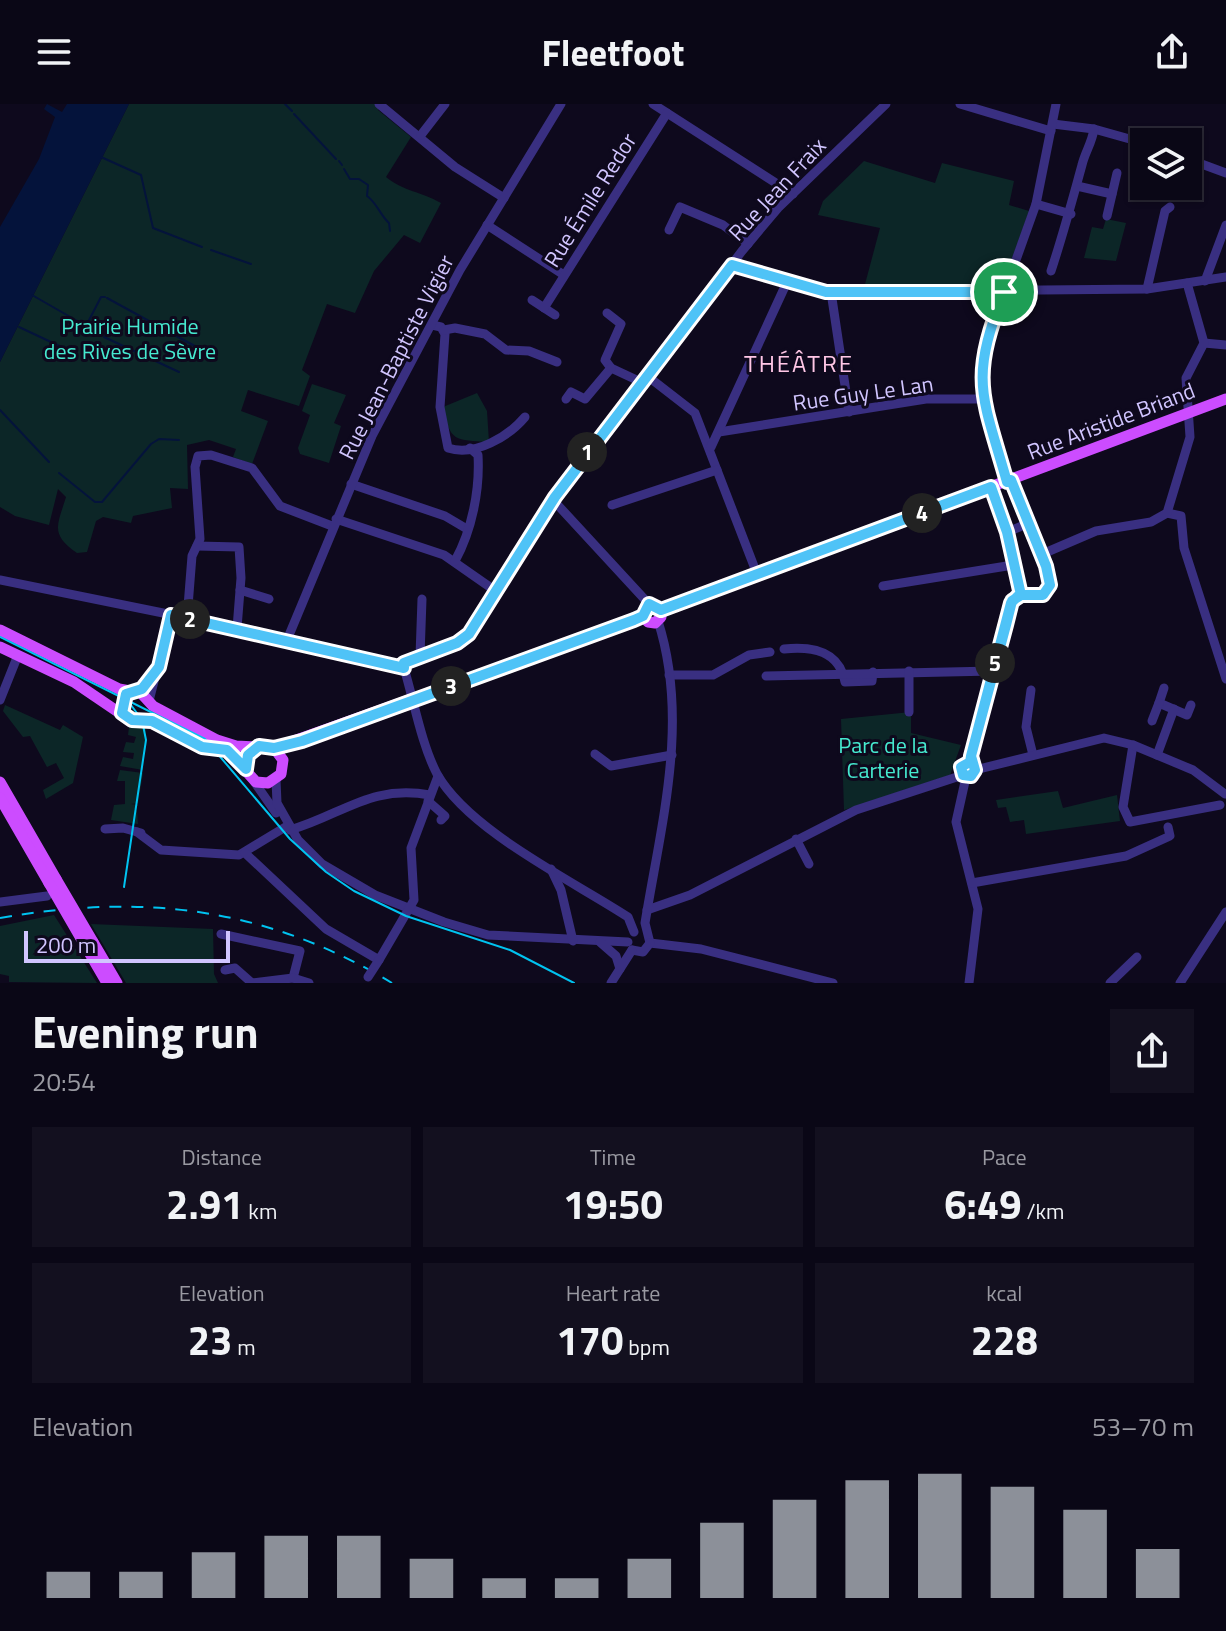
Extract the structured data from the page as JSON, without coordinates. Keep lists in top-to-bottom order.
{
  "streets": {
    "main road": ["Rue Aristide Briand"],
    "street": [
      "Rue Jean Fraix",
      "Rue Émile Redor",
      "Rue Jean-Baptiste Vigier",
      "Rue Guy Le Lan"
    ]
  },
  "districts": ["THÉÂTRE"],
  "parks": ["Prairie Humide des Rives de Sèvre", "Parc de la Carterie"],
  "scale_bar": "200 m",
  "page": {
    "header": "Fleetfoot",
    "pins": [
      "1",
      "4",
      "2",
      "5",
      "3"
    ],
    "scale": "200 m",
    "heading": ["Evening run", "20:54"],
    "stats": [
      ["Distance", "2.91 km"],
      ["Time", "19:50"],
      ["Pace", "6:49 /km"],
      ["Elevation", "23 m"],
      ["Heart rate", "170 bpm"],
      ["kcal", "228"]
    ],
    "chart": ["Elevation", "53–70 m"]
  }
}
